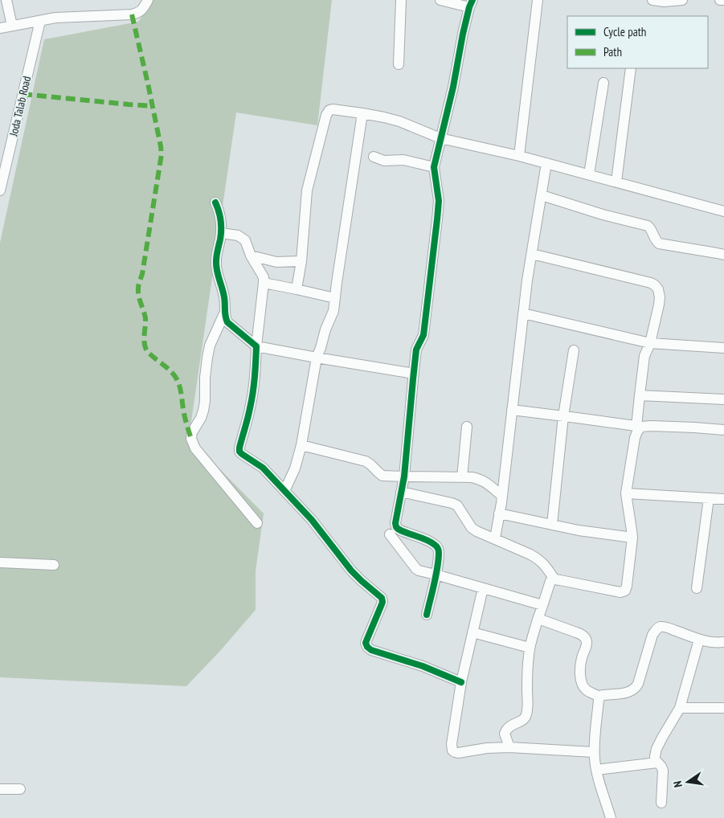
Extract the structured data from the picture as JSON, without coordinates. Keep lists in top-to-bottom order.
{
  "streets": {
    "street": ["Joda Talab Road"]
  },
  "legend": ["Cycle path", "Path"],
  "north": "left"
}
